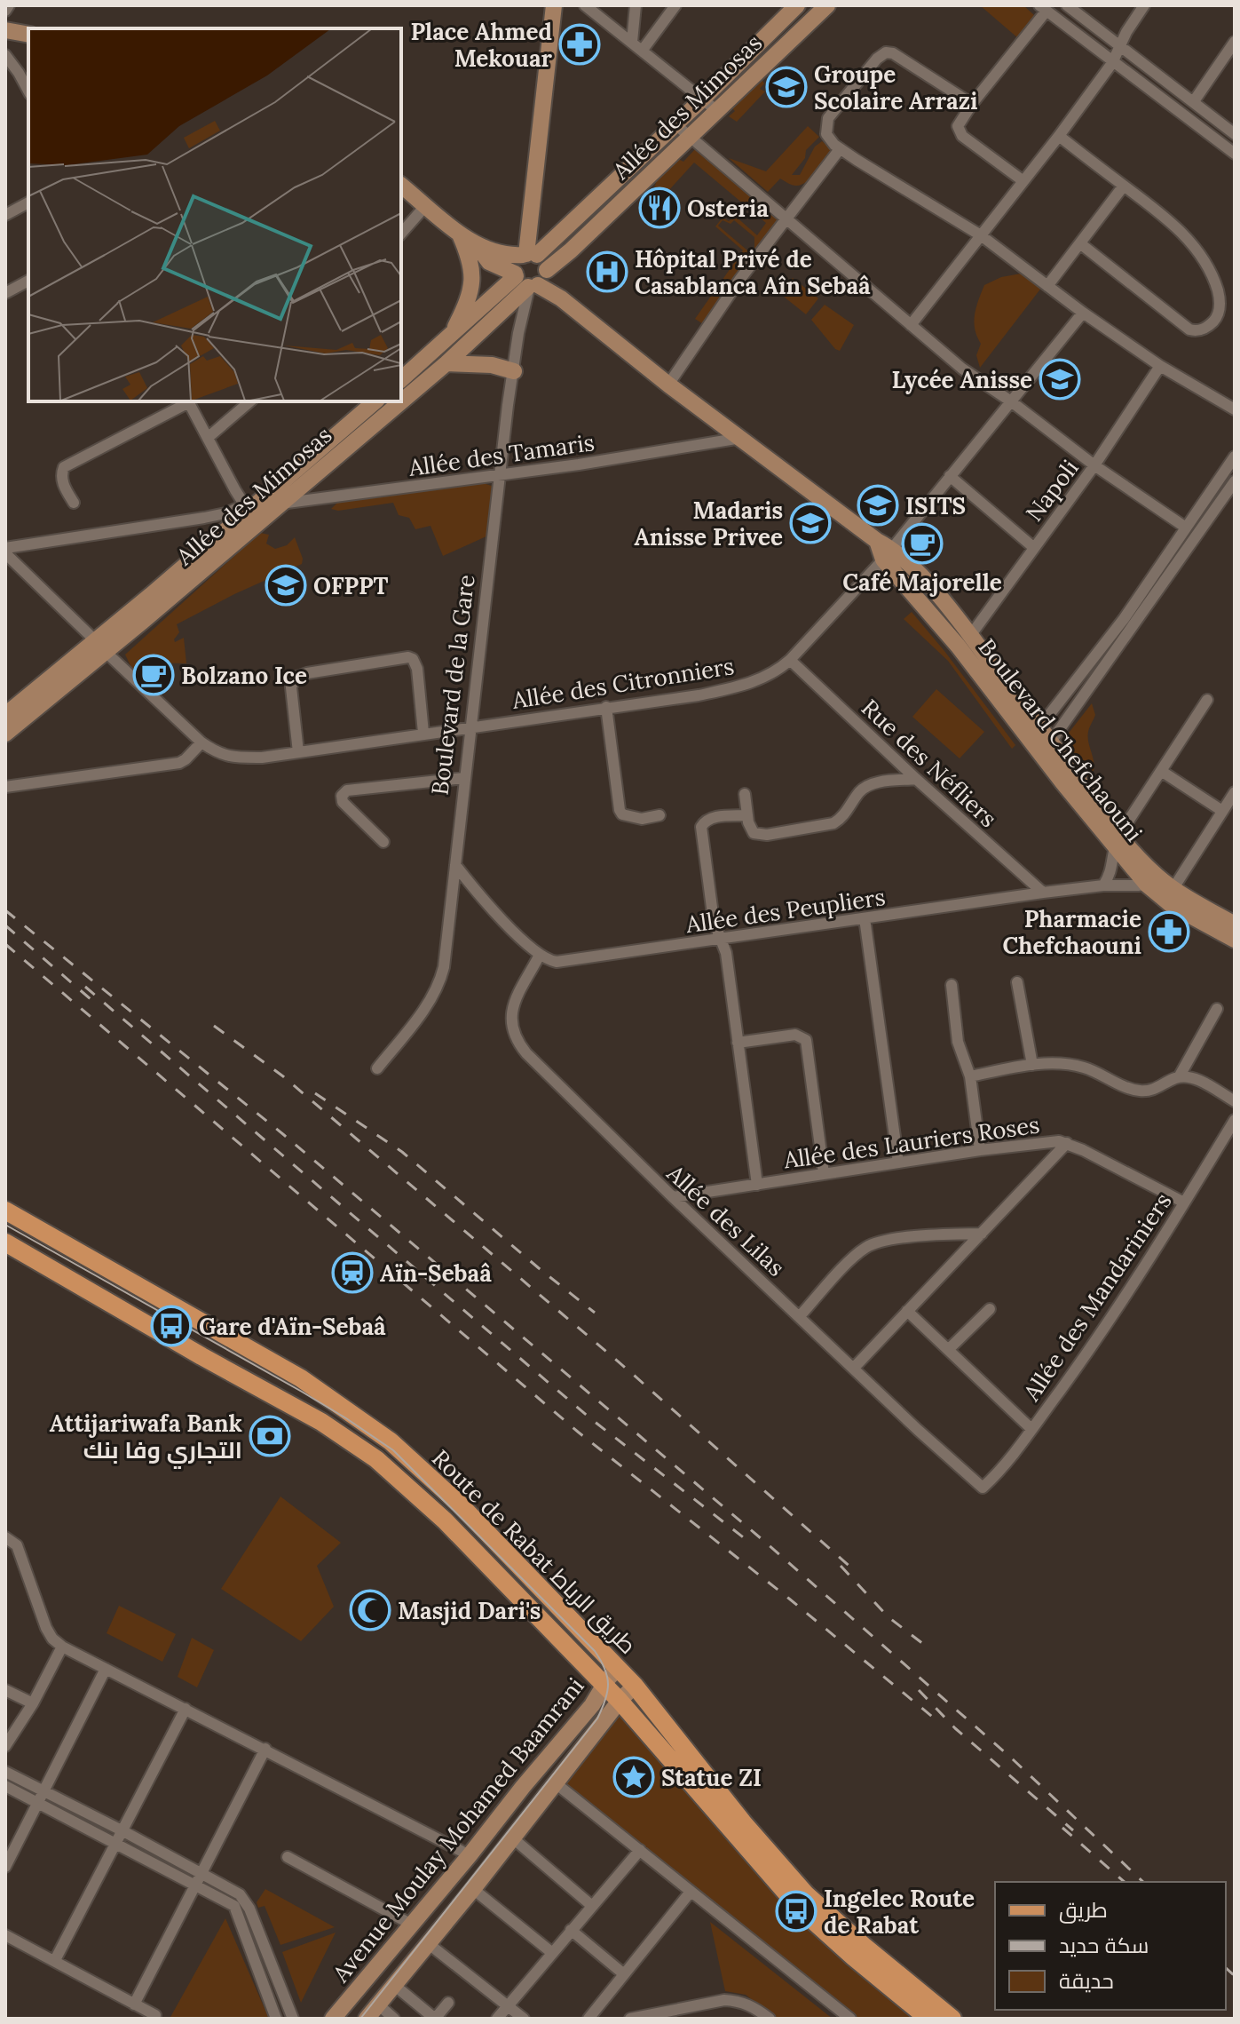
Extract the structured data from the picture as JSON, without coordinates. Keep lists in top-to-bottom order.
{
  "streets": {
    "main road": ["Route de Rabat طريق الرباط"],
    "street": [
      "Allée des Mimosas",
      "Allée des Tamaris",
      "Napoli",
      "Allée des Citronniers",
      "Boulevard de la Gare",
      "Boulevard Chefchaouni",
      "Rue des Néfliers",
      "Allée des Peupliers",
      "Allée des Lauriers Roses",
      "Allée des Lilas",
      "Allée des Mandariniers",
      "Avenue Moulay Mohamed Baamrani"
    ]
  },
  "crossings": [
    ["Allée des Mimosas", "Allée des Tamaris"],
    ["Allée des Mimosas", "Boulevard de la Gare"],
    ["Allée des Mimosas", "Boulevard Chefchaouni"],
    ["Allée des Tamaris", "Boulevard de la Gare"],
    ["Allée des Tamaris", "Boulevard Chefchaouni"],
    ["Napoli", "Boulevard Chefchaouni"],
    ["Allée des Citronniers", "Boulevard de la Gare"],
    ["Allée des Citronniers", "Boulevard Chefchaouni"],
    ["Allée des Citronniers", "Rue des Néfliers"],
    ["Boulevard de la Gare", "Boulevard Chefchaouni"],
    ["Boulevard Chefchaouni", "Allée des Peupliers"],
    ["Rue des Néfliers", "Allée des Peupliers"],
    ["Allée des Peupliers", "Allée des Lilas"],
    ["Allée des Lauriers Roses", "Allée des Lilas"],
    ["Allée des Lauriers Roses", "Allée des Mandariniers"],
    ["Allée des Lilas", "Allée des Mandariniers"],
    ["Route de Rabat طريق الرباط", "Avenue Moulay Mohamed Baamrani"]
  ],
  "places": {
    "pharmacy": ["Place Ahmed Mekouar", "Pharmacie Chefchaouni"],
    "school or university": [
      "Groupe Scolaire Arrazi",
      "Lycée Anisse",
      "ISITS",
      "Madaris Anisse Privee",
      "OFPPT"
    ],
    "restaurant": ["Osteria"],
    "hospital": ["Hôpital Privé de Casablanca Aîn Sebaâ"],
    "cafe": ["Café Majorelle", "Bolzano Ice"],
    "station": ["Aïn-Sebaâ"],
    "bus stop": ["Gare d'Aïn-Sebaâ", "Ingelec Route de Rabat"],
    "bank": ["Attijariwafa Bank التجاري وفا بنك"],
    "mosque": ["Masjid Dari's"],
    "place": ["Statue ZI"]
  },
  "legend": ["طريق", "سكة حديد", "حديقة"]
}
